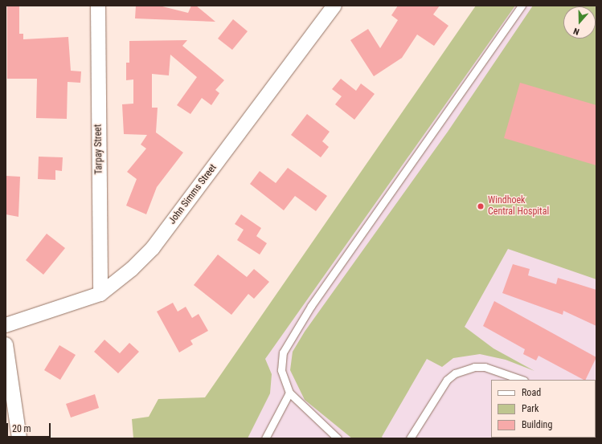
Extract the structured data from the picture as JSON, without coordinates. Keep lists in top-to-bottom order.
{
  "streets": {
    "street": ["Tarpay Street", "John Simms Street"]
  },
  "crossings": [
    ["Tarpay Street", "John Simms Street"]
  ],
  "places": ["Windhoek Central Hospital"],
  "legend": ["Road", "Park", "Building"],
  "scale_bar": "20 m",
  "north": "bottom"
}
